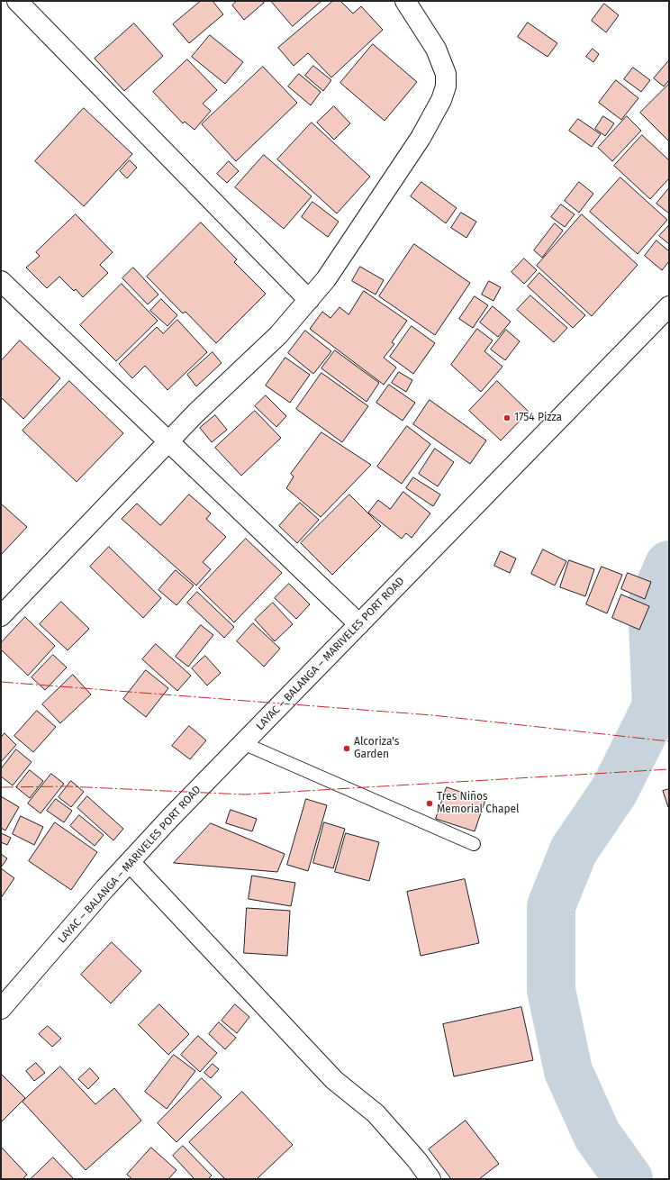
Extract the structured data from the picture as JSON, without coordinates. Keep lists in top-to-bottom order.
{
  "streets": {
    "street": ["LAYAC – BALANGA – MARIVELES PORT ROAD"]
  },
  "places": ["1754 Pizza", "Alcoriza's Garden", "Tres Niños Memorial Chapel"]
}
